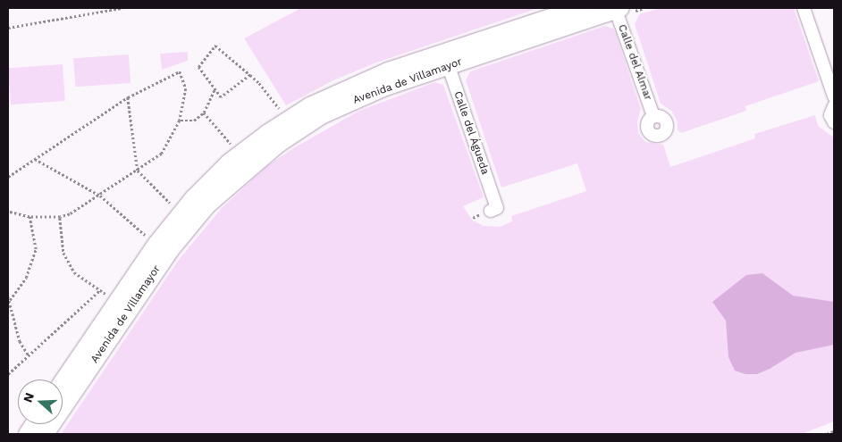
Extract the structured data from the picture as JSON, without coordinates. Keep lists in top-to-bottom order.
{
  "streets": {
    "main road": ["Avenida de Villamayor"],
    "street": ["Calle del Almar", "Calle del Águeda"]
  },
  "crossings": [
    ["Calle del Almar", "Avenida de Villamayor"],
    ["Avenida de Villamayor", "Calle del Águeda"]
  ],
  "north": "left"
}
